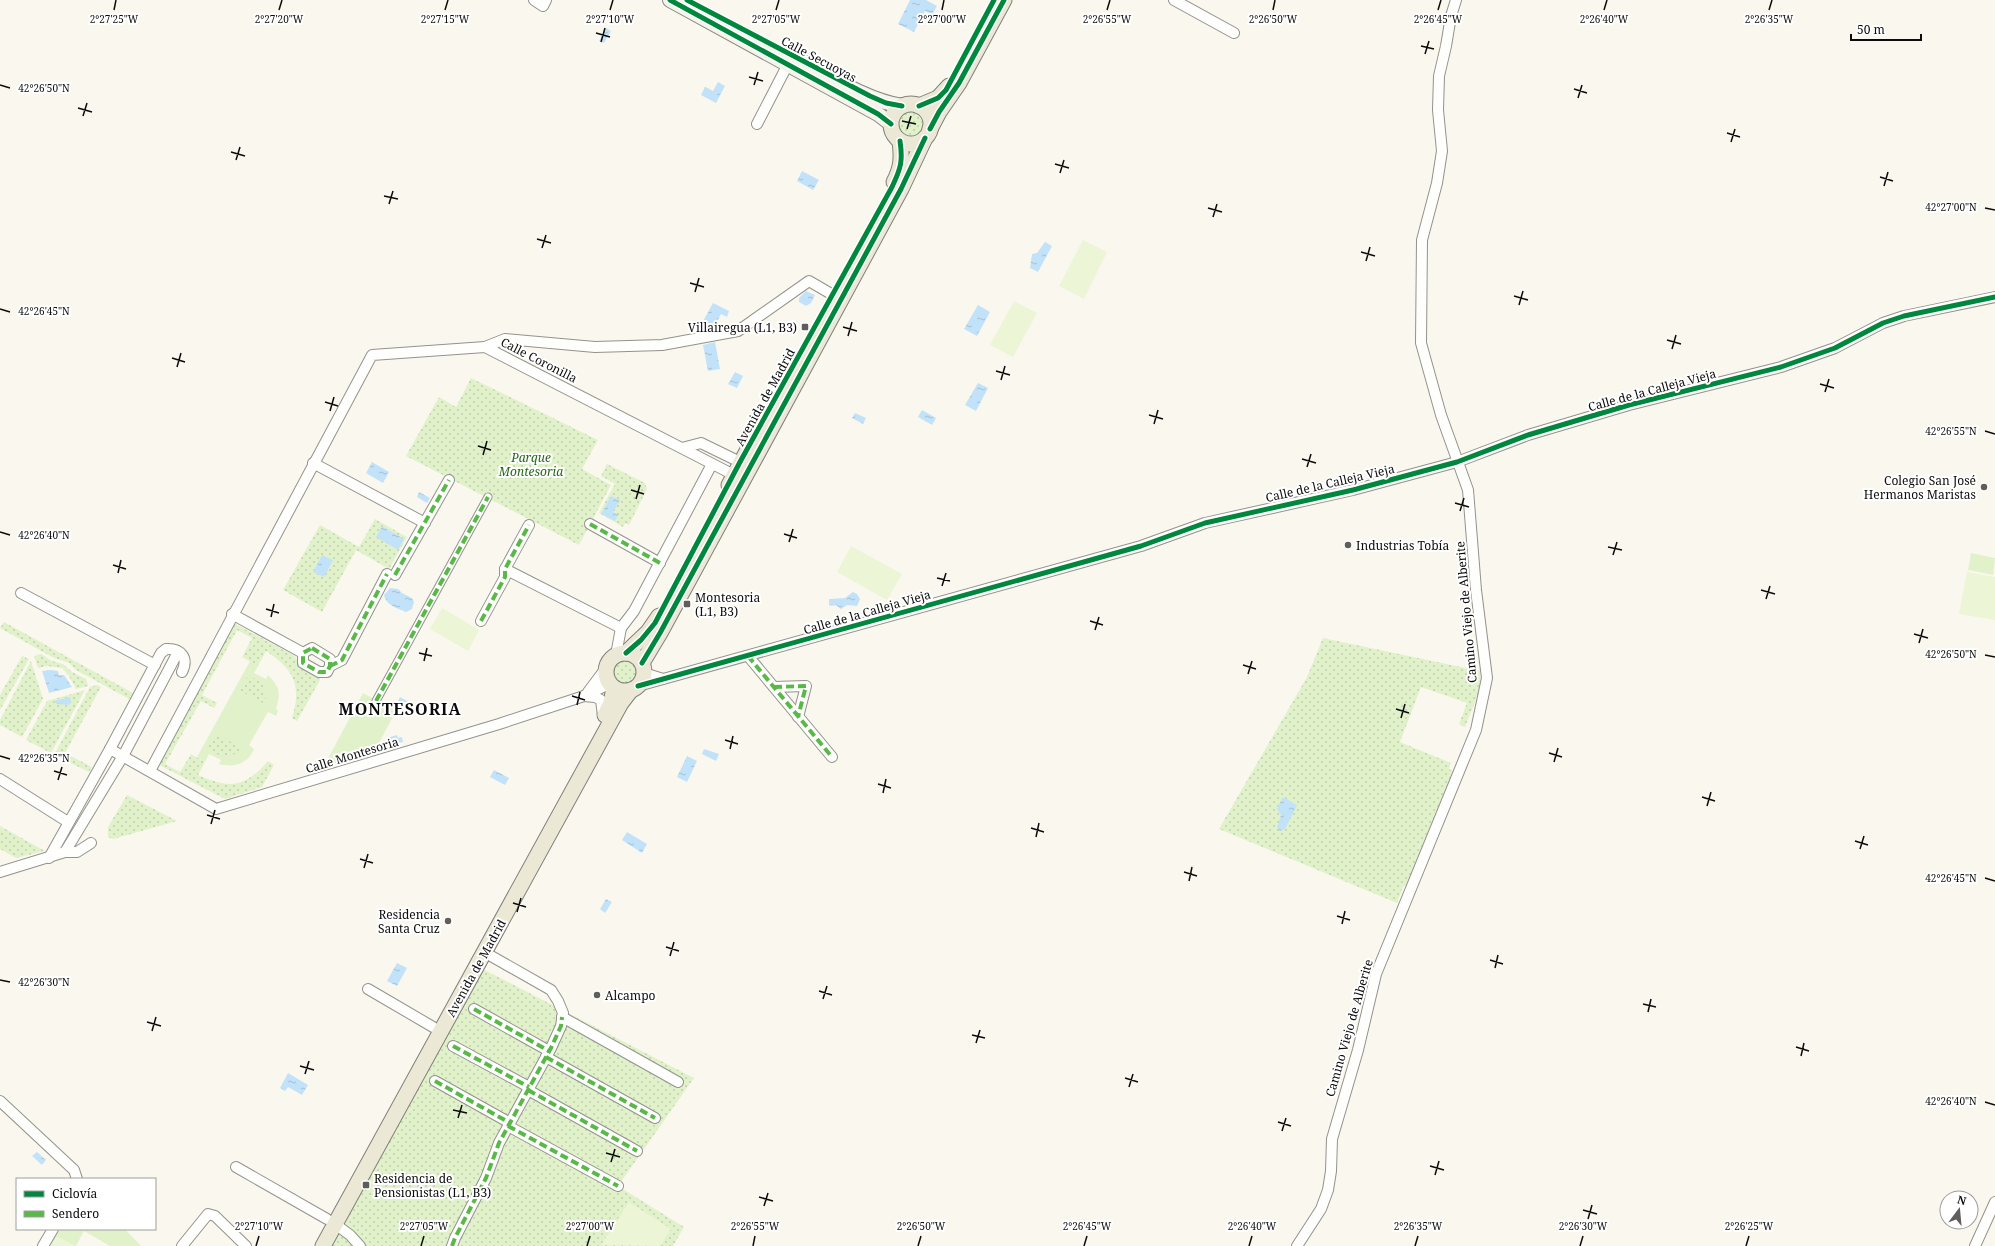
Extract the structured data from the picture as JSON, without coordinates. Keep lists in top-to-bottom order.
{
  "streets": {
    "main road": ["Calle Secuoyas", "Avenida de Madrid"],
    "street": [
      "Calle Coronilla",
      "Calle de la Calleja Vieja",
      "Camino Viejo de Alberite",
      "Calle Montesoria"
    ]
  },
  "crossings": [
    ["Calle Secuoyas", "Avenida de Madrid"],
    ["Calle Coronilla", "Avenida de Madrid"],
    ["Calle de la Calleja Vieja", "Camino Viejo de Alberite"],
    ["Avenida de Madrid", "Calle Montesoria"]
  ],
  "districts": ["MONTESORIA"],
  "parks": ["Parque Montesoria"],
  "places": {
    "transit": ["Villairegua (L1, B3)", "Montesoria (L1, B3)", "Residencia de Pensionistas (L1, B3)"],
    "other": [
      "Colegio San José Hermanos Maristas",
      "Industrias Tobía",
      "Residencia Santa Cruz",
      "Alcampo"
    ]
  },
  "legend": ["Ciclovía", "Sendero"],
  "scale_bar": "50 m",
  "north": "top",
  "coordinates": [
    "2°27'25\"W",
    "2°27'20\"W",
    "2°27'15\"W",
    "2°27'10\"W",
    "2°27'05\"W",
    "2°27'00\"W",
    "2°26'55\"W",
    "2°26'50\"W",
    "2°26'45\"W",
    "2°26'40\"W",
    "2°26'35\"W",
    "42°26'50\"N",
    "42°27'00\"N",
    "42°26'45\"N",
    "42°26'55\"N",
    "42°26'40\"N",
    "42°26'35\"N",
    "42°26'30\"N",
    "2°26'30\"W",
    "2°26'25\"W"
  ]
}
